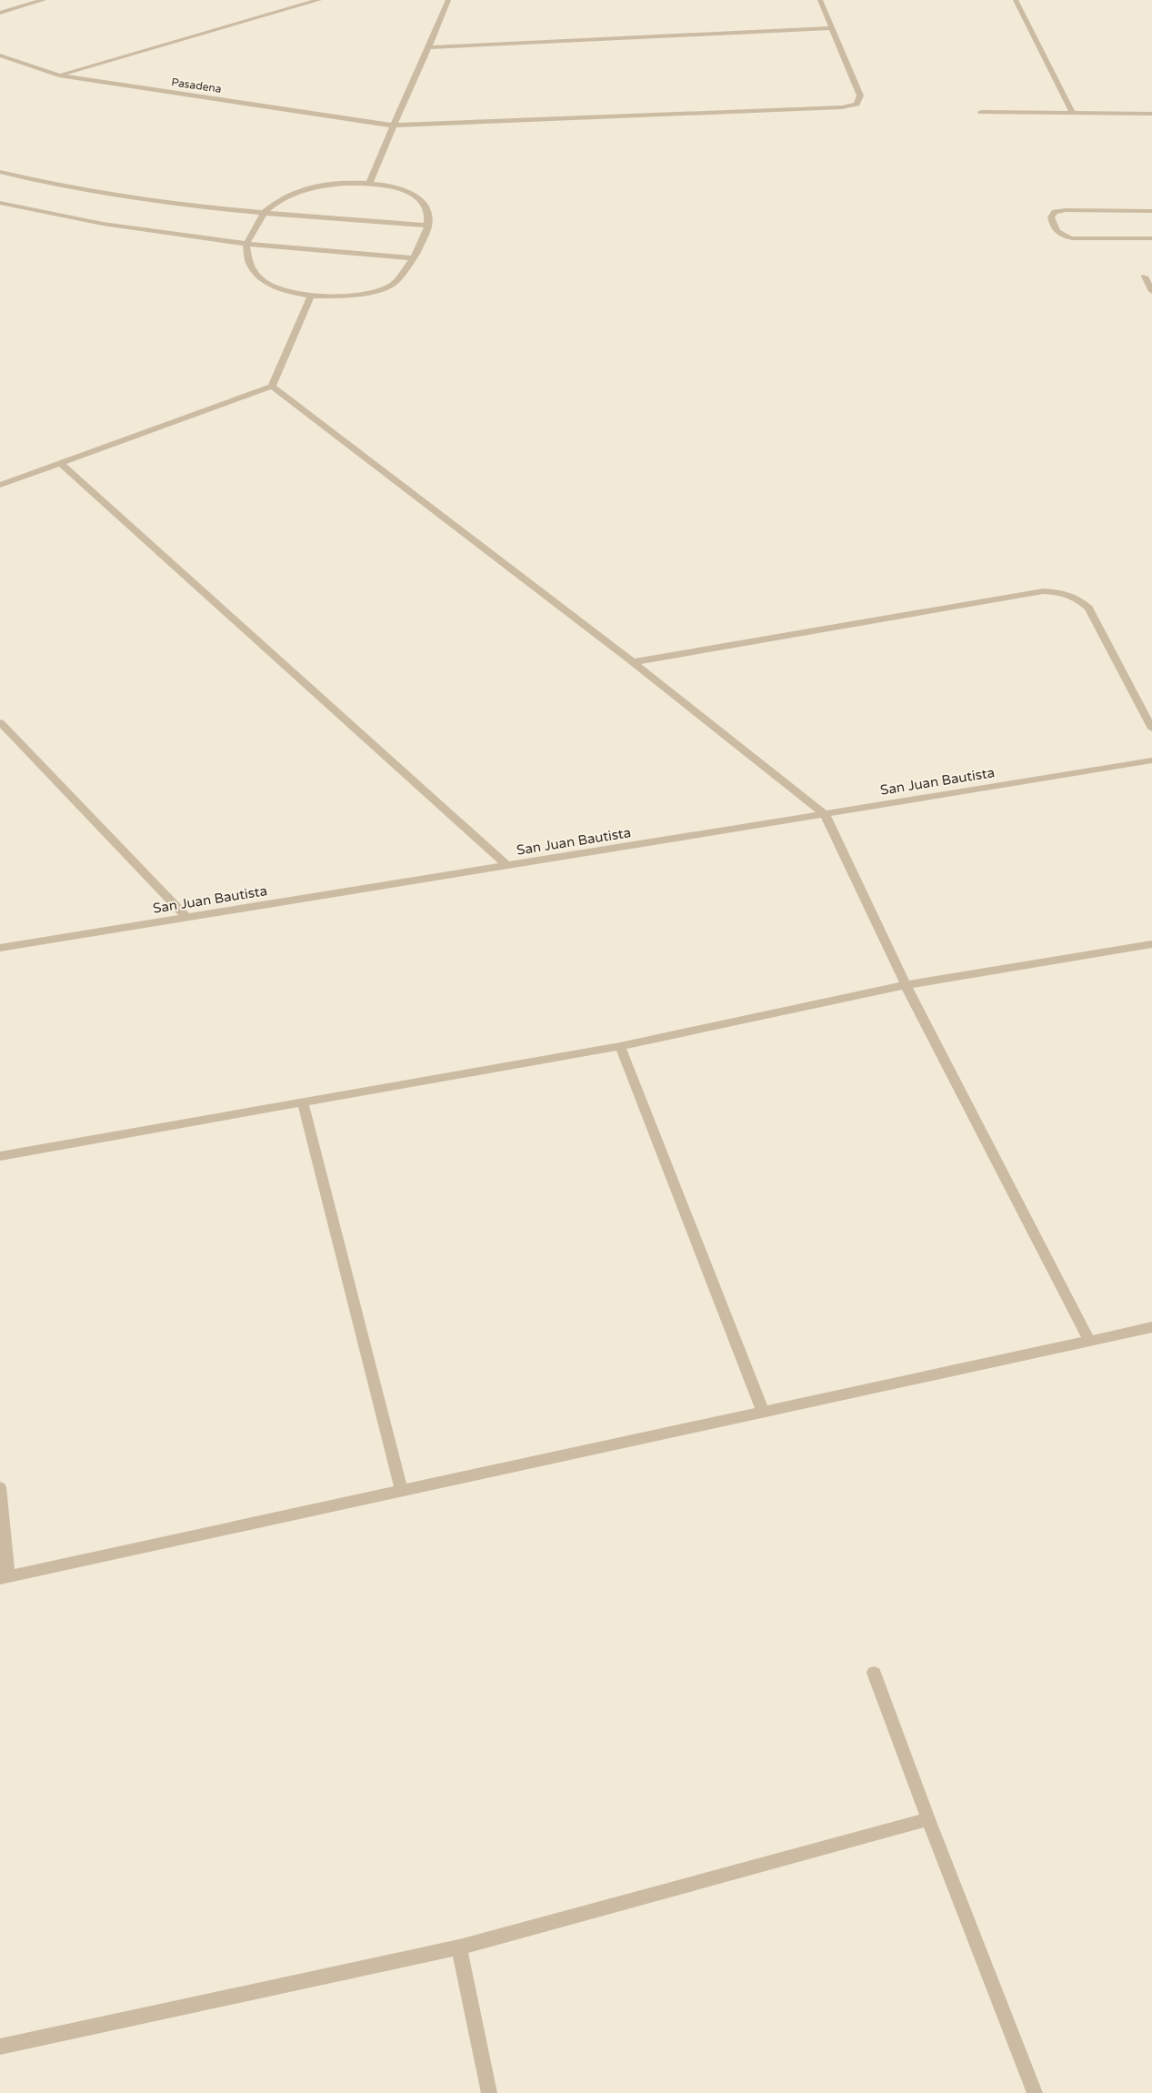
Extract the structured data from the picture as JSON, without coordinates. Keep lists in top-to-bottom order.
{
  "streets": {
    "street": ["Pasadena", "San Juan Bautista"]
  }
}
